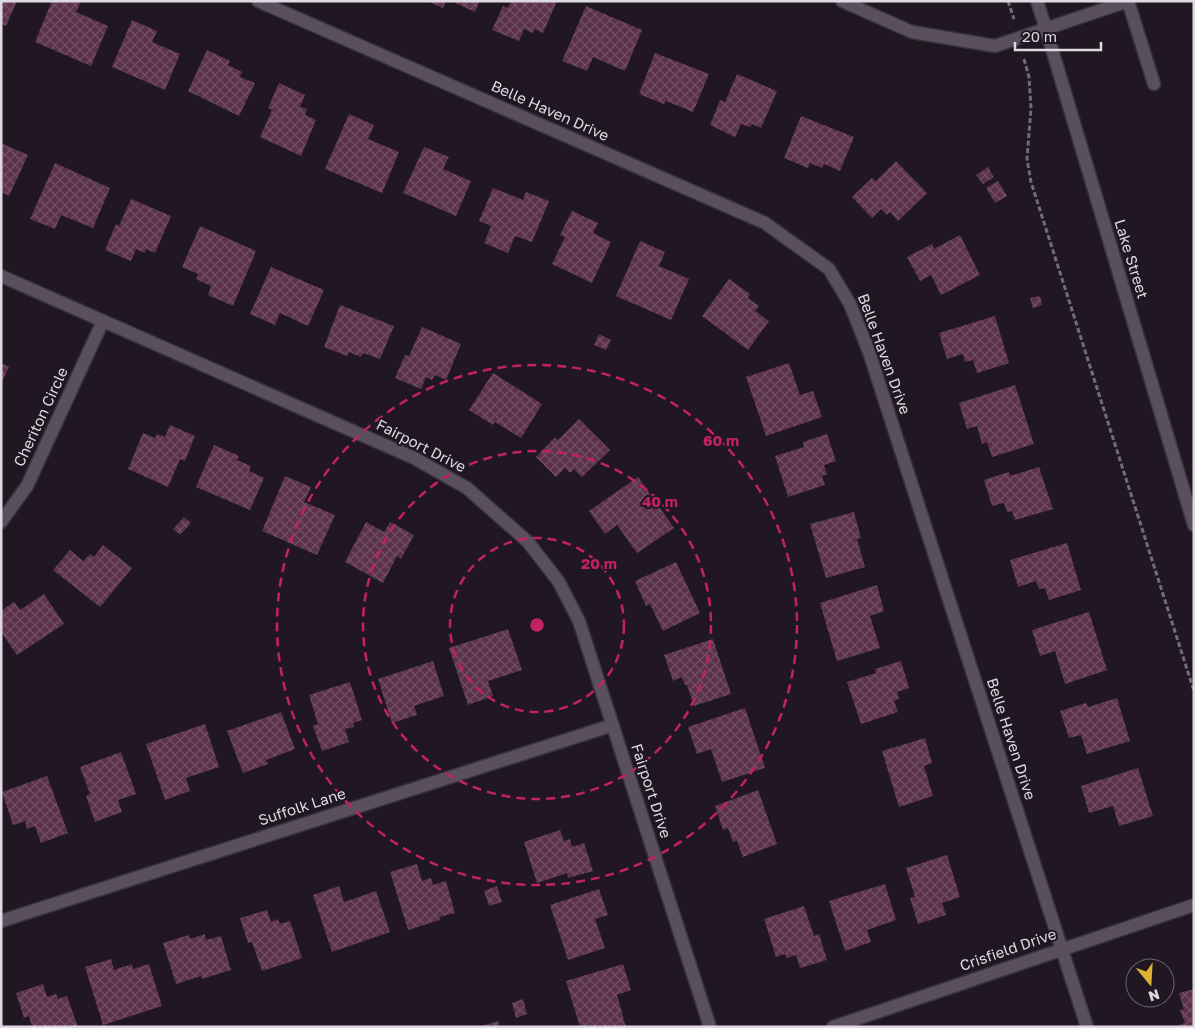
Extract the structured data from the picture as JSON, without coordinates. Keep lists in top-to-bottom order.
{
  "streets": {
    "street": [
      "Belle Haven Drive",
      "Lake Street",
      "Cheriton Circle",
      "Fairport Drive",
      "Suffolk Lane",
      "Crisfield Drive"
    ]
  },
  "crossings": [
    ["Belle Haven Drive", "Crisfield Drive"],
    ["Cheriton Circle", "Fairport Drive"],
    ["Fairport Drive", "Suffolk Lane"]
  ],
  "scale_bar": "20 m",
  "north": "bottom",
  "rings": ["60 m", "40 m", "20 m"]
}
